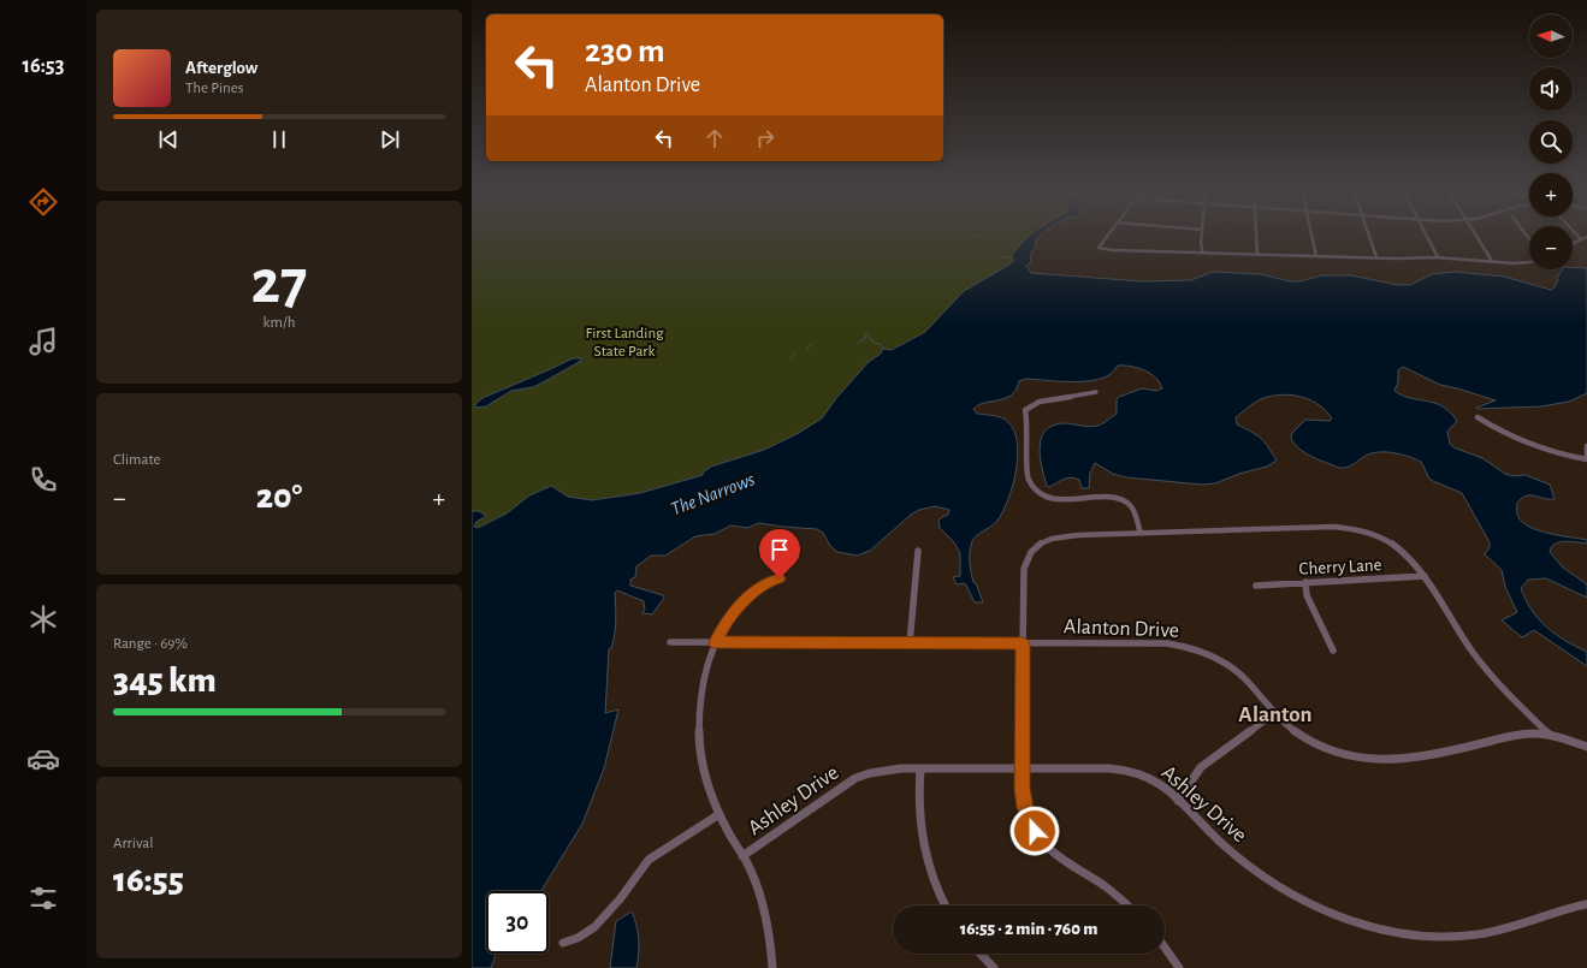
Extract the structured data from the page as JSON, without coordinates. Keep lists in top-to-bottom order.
{
  "streets": {
    "street": ["Cherry Lane", "Alanton Drive", "Ashley Drive"]
  },
  "districts": ["Alanton"],
  "water": ["The Narrows"],
  "parks": ["First Landing State Park"],
  "north": "left",
  "page": {
    "tabs": "16:53",
    "map_buttons": ["+", "−"],
    "turn": ["230 m", "Alanton Drive"],
    "song": ["Afterglow", "The Pines"],
    "tile": [
      ["27", "km/h"],
      "Climate",
      ["Range · 69%", "345 km"],
      ["Arrival", "16:55"]
    ],
    "heat": ["−", "20°", "+"],
    "limit": "30",
    "trip": "16:55 · 2 min · 760 m"
  }
}
